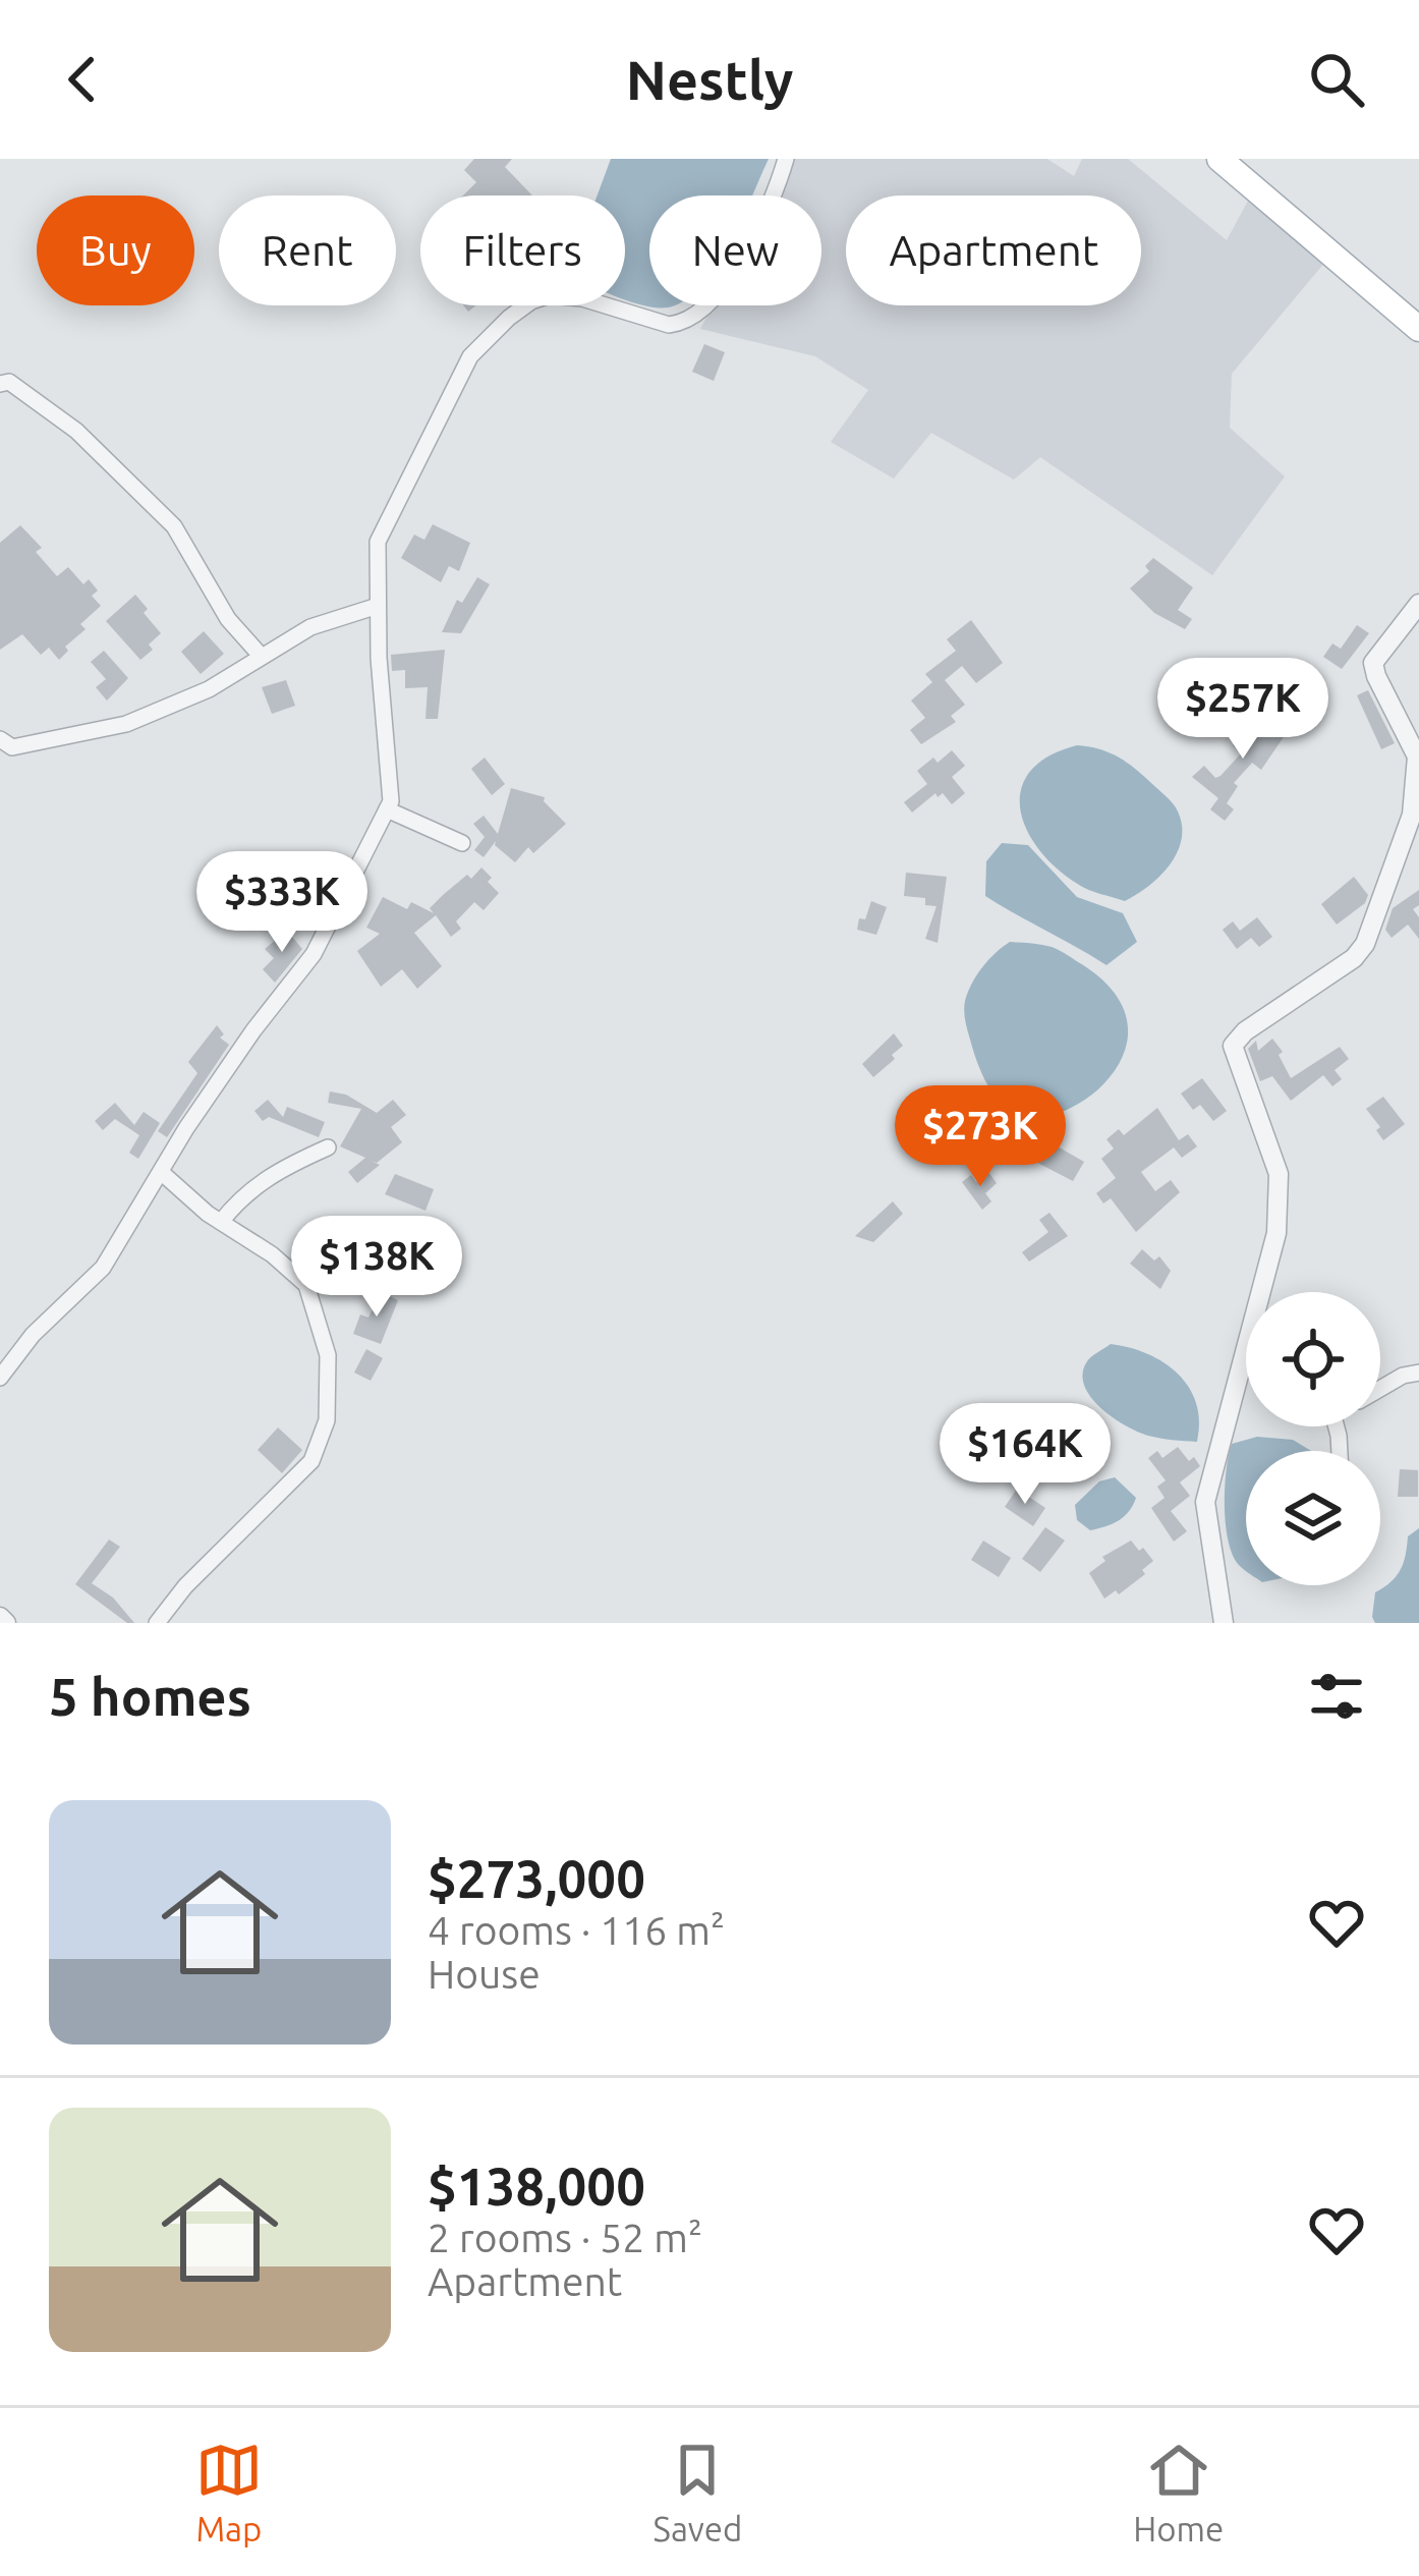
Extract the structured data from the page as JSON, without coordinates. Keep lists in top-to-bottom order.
{
  "page": {
    "header": "Nestly",
    "chip": [
      "Buy",
      "Rent",
      "Filters",
      "New",
      "Apartment"
    ],
    "price": [
      "$257K",
      "$333K",
      "$273K",
      "$138K",
      "$164K"
    ],
    "heading": "5 homes",
    "list": [
      {
        "name": "$273,000",
        "note": "4 rooms · 116 m² · House"
      },
      {
        "name": "$138,000",
        "note": "2 rooms · 52 m² · Apartment"
      }
    ],
    "tabs": ["Map", "Saved", "Home"]
  }
}
